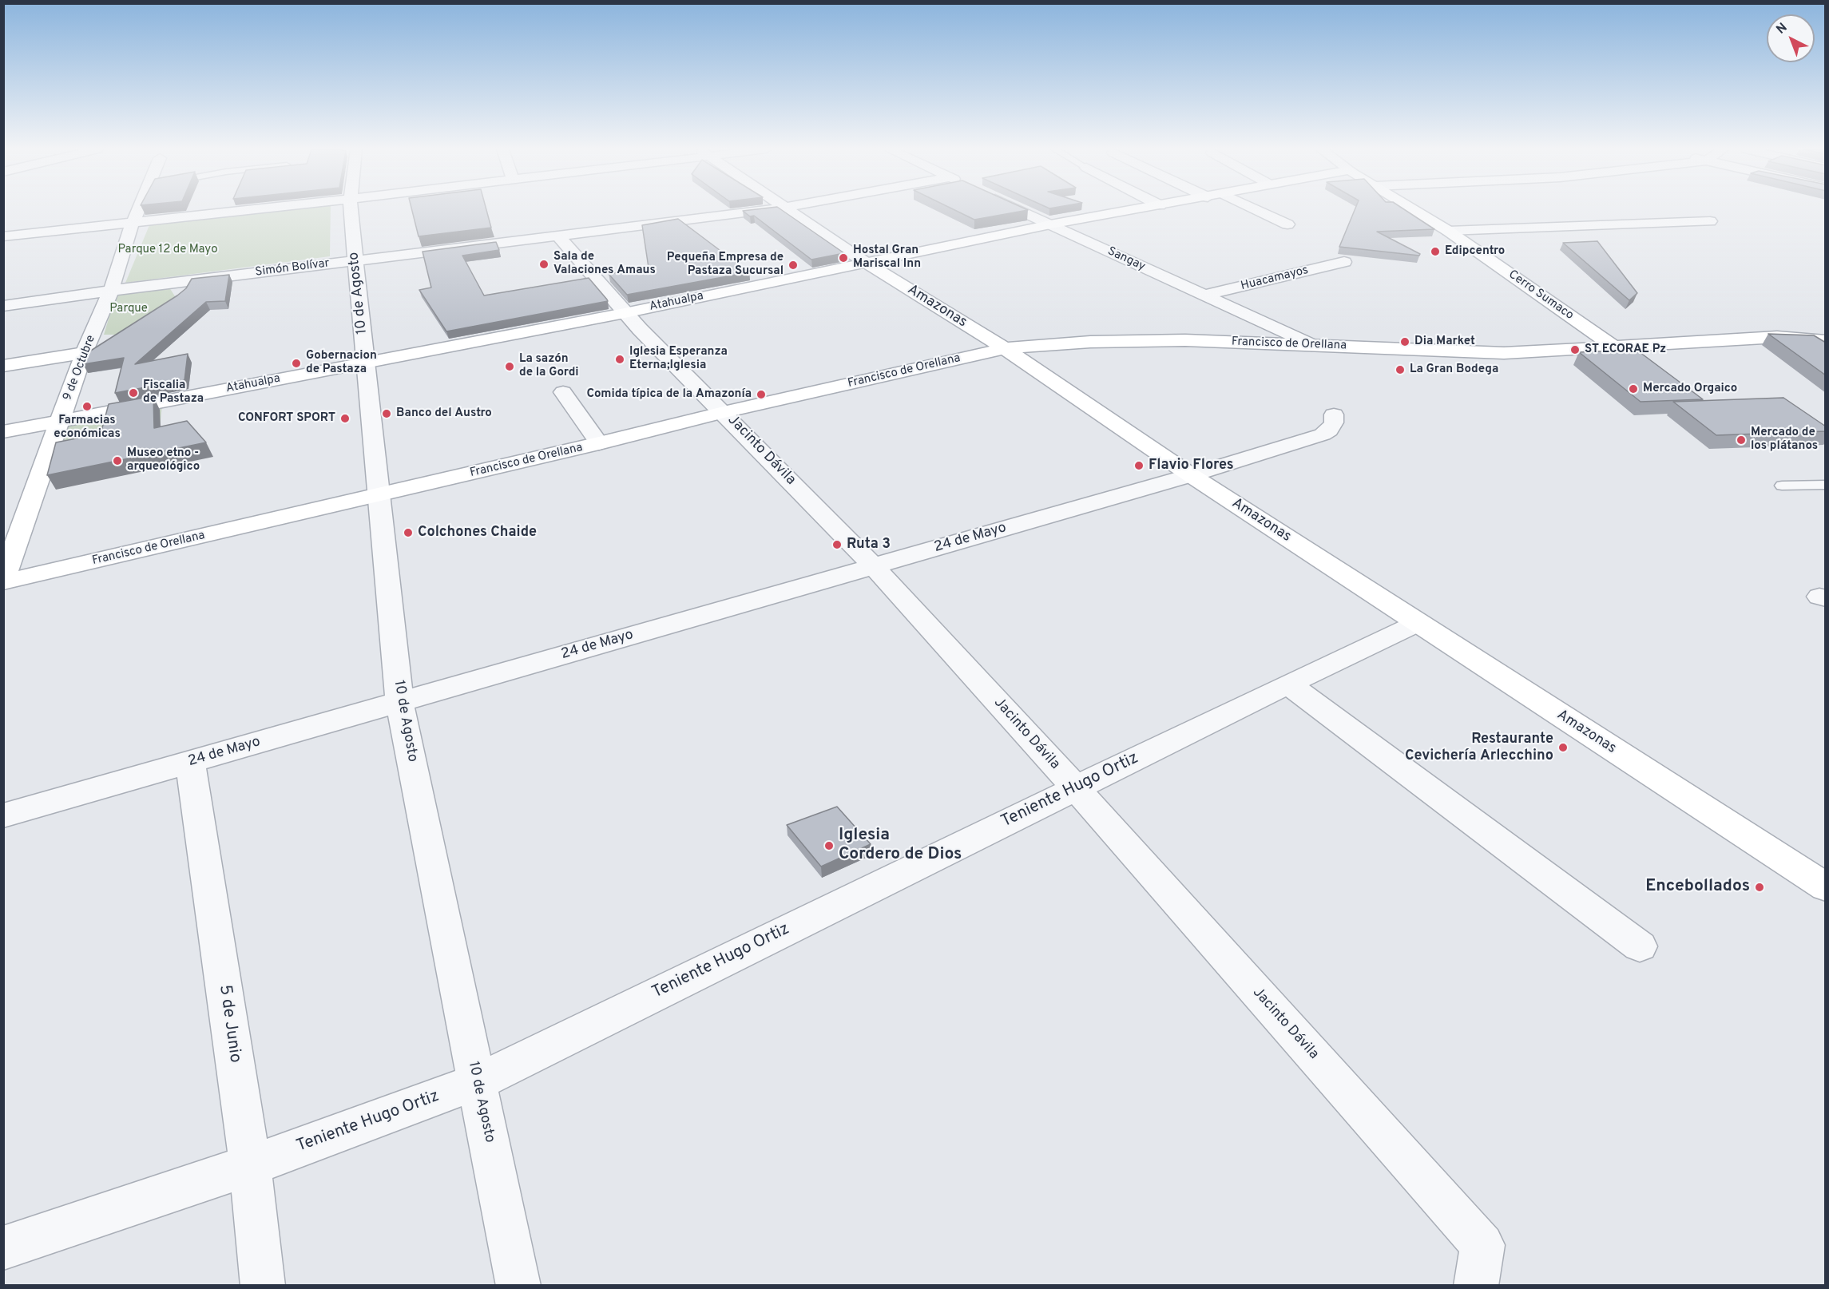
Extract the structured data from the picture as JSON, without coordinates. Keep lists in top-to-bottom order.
{
  "streets": {
    "street": [
      "Sangay",
      "Simón Bolívar",
      "Huacamayos",
      "10 de Agosto",
      "Cerro Sumaco",
      "Atahualpa",
      "Amazonas",
      "Francisco de Orellana",
      "9 de Octubre",
      "Jacinto Dávila",
      "24 de Mayo",
      "Teniente Hugo Ortiz",
      "5 de Junio"
    ]
  },
  "crossings": [
    ["Sangay", "Huacamayos"],
    ["Sangay", "Atahualpa"],
    ["Sangay", "Francisco de Orellana"],
    ["Simón Bolívar", "10 de Agosto"],
    ["Simón Bolívar", "9 de Octubre"],
    ["Simón Bolívar", "Jacinto Dávila"],
    ["10 de Agosto", "Atahualpa"],
    ["10 de Agosto", "Francisco de Orellana"],
    ["10 de Agosto", "24 de Mayo"],
    ["10 de Agosto", "Teniente Hugo Ortiz"],
    ["Cerro Sumaco", "Francisco de Orellana"],
    ["Atahualpa", "Amazonas"],
    ["Atahualpa", "9 de Octubre"],
    ["Atahualpa", "Jacinto Dávila"],
    ["Amazonas", "Francisco de Orellana"],
    ["Amazonas", "24 de Mayo"],
    ["Amazonas", "Teniente Hugo Ortiz"],
    ["Francisco de Orellana", "9 de Octubre"],
    ["Francisco de Orellana", "Jacinto Dávila"],
    ["Jacinto Dávila", "24 de Mayo"],
    ["Jacinto Dávila", "Teniente Hugo Ortiz"],
    ["24 de Mayo", "5 de Junio"],
    ["Teniente Hugo Ortiz", "5 de Junio"]
  ],
  "parks": ["Parque 12 de Mayo", "Parque"],
  "places": [
    "Edipcentro",
    "Hostal Gran Mariscal Inn",
    "Sala de Valaciones Amaus",
    "Pequeña Empresa de Pastaza Sucursal",
    "Dia Market",
    "ST ECORAE Pz",
    "Iglesia Esperanza Eterna;Iglesia",
    "Gobernacion de Pastaza",
    "La sazón de la Gordi",
    "La Gran Bodega",
    "Mercado Orgaico",
    "Fiscalia de Pastaza",
    "Comida típica de la Amazonía",
    "Farmacias económicas",
    "Banco del Austro",
    "CONFORT SPORT",
    "Mercado de los plátanos",
    "Museo etno - arqueológico",
    "Flavio Flores",
    "Colchones Chaide",
    "Ruta 3",
    "Restaurante Cevichería Arlecchino",
    "Iglesia Cordero de Dios",
    "Encebollados"
  ],
  "north": "top left"
}
